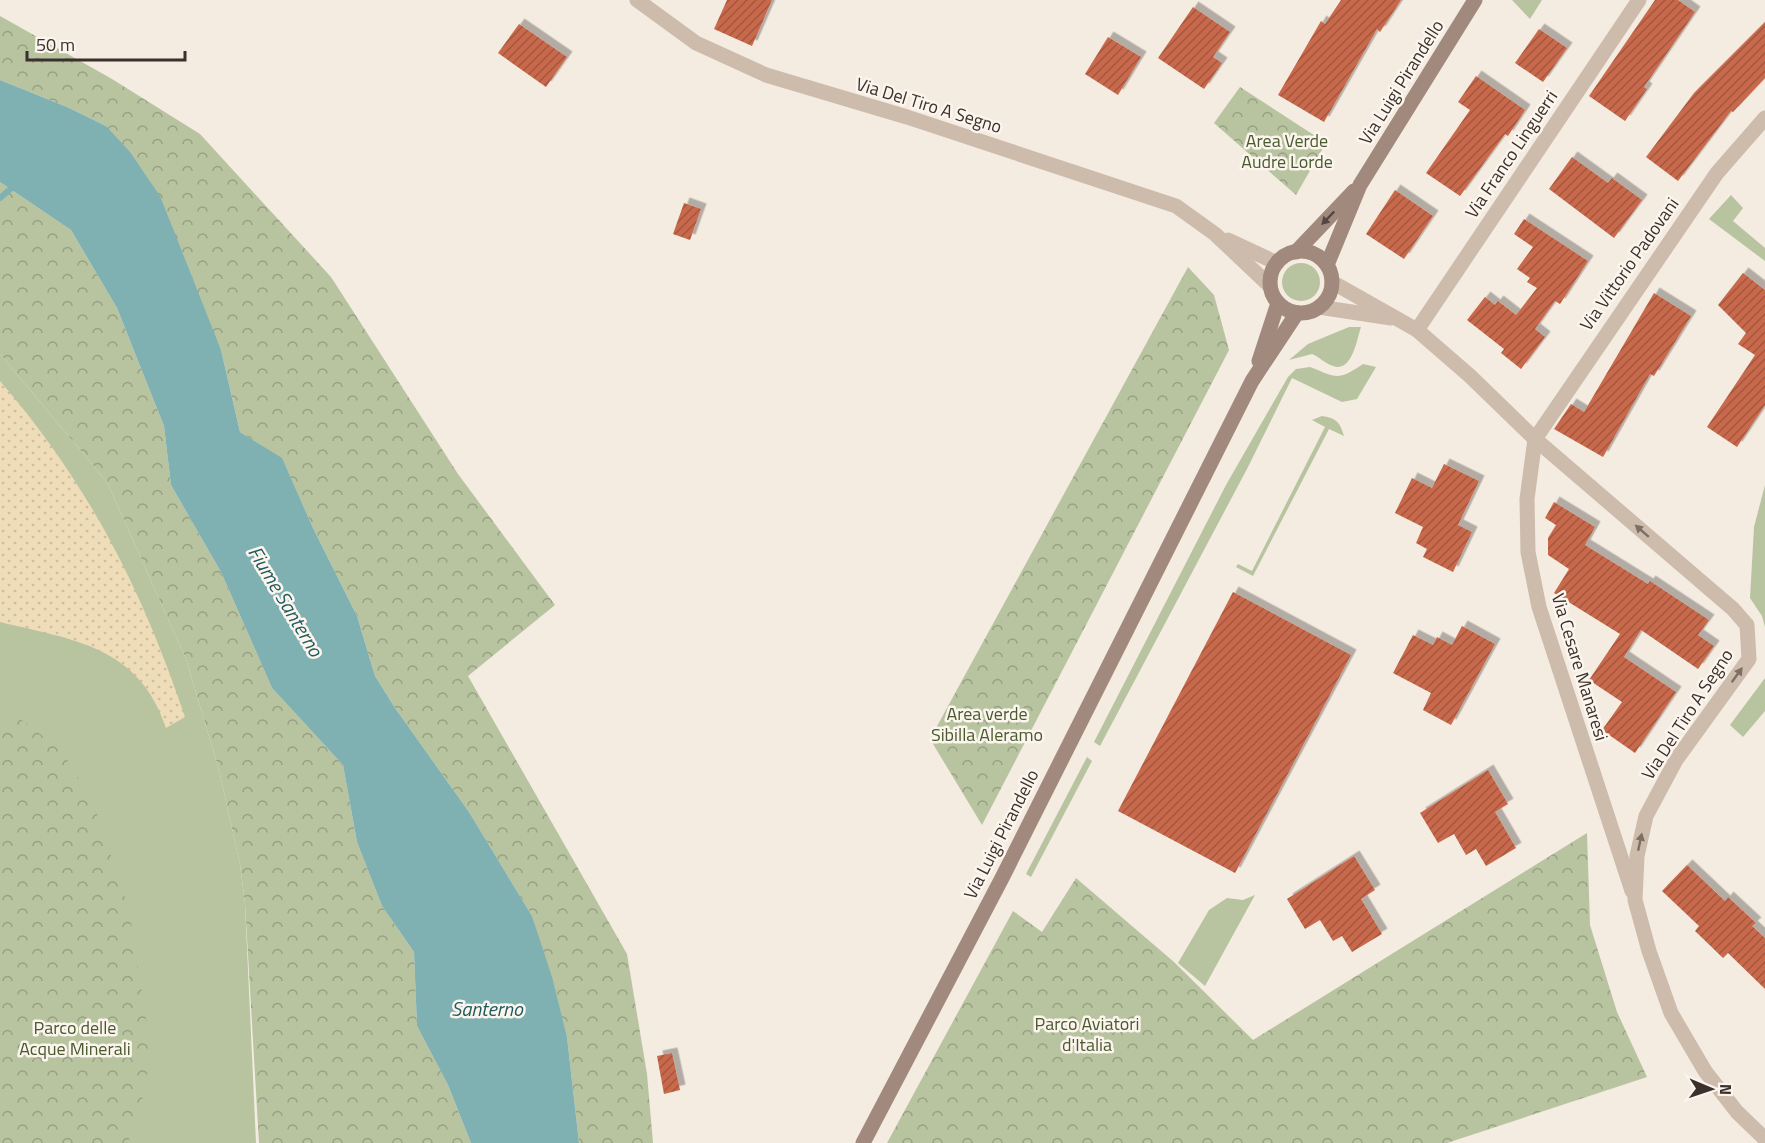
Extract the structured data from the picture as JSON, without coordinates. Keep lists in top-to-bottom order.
{
  "streets": {
    "street": [
      "Via Luigi Pirandello",
      "Via Del Tiro A Segno",
      "Via Franco Linguerri",
      "Via Vittorio Padovani",
      "Via Cesare Manaresi"
    ]
  },
  "crossings": [
    ["Via Luigi Pirandello", "Via Del Tiro A Segno"],
    ["Via Del Tiro A Segno", "Via Franco Linguerri"],
    ["Via Del Tiro A Segno", "Via Vittorio Padovani"],
    ["Via Del Tiro A Segno", "Via Cesare Manaresi"],
    ["Via Vittorio Padovani", "Via Cesare Manaresi"]
  ],
  "water": ["Fiume Santerno", "Santerno"],
  "parks": [
    "Area Verde Audre Lorde",
    "Area verde Sibilla Aleramo",
    "Parco Aviatori d'Italia",
    "Parco delle Acque Minerali"
  ],
  "scale_bar": "50 m",
  "north": "right"
}
